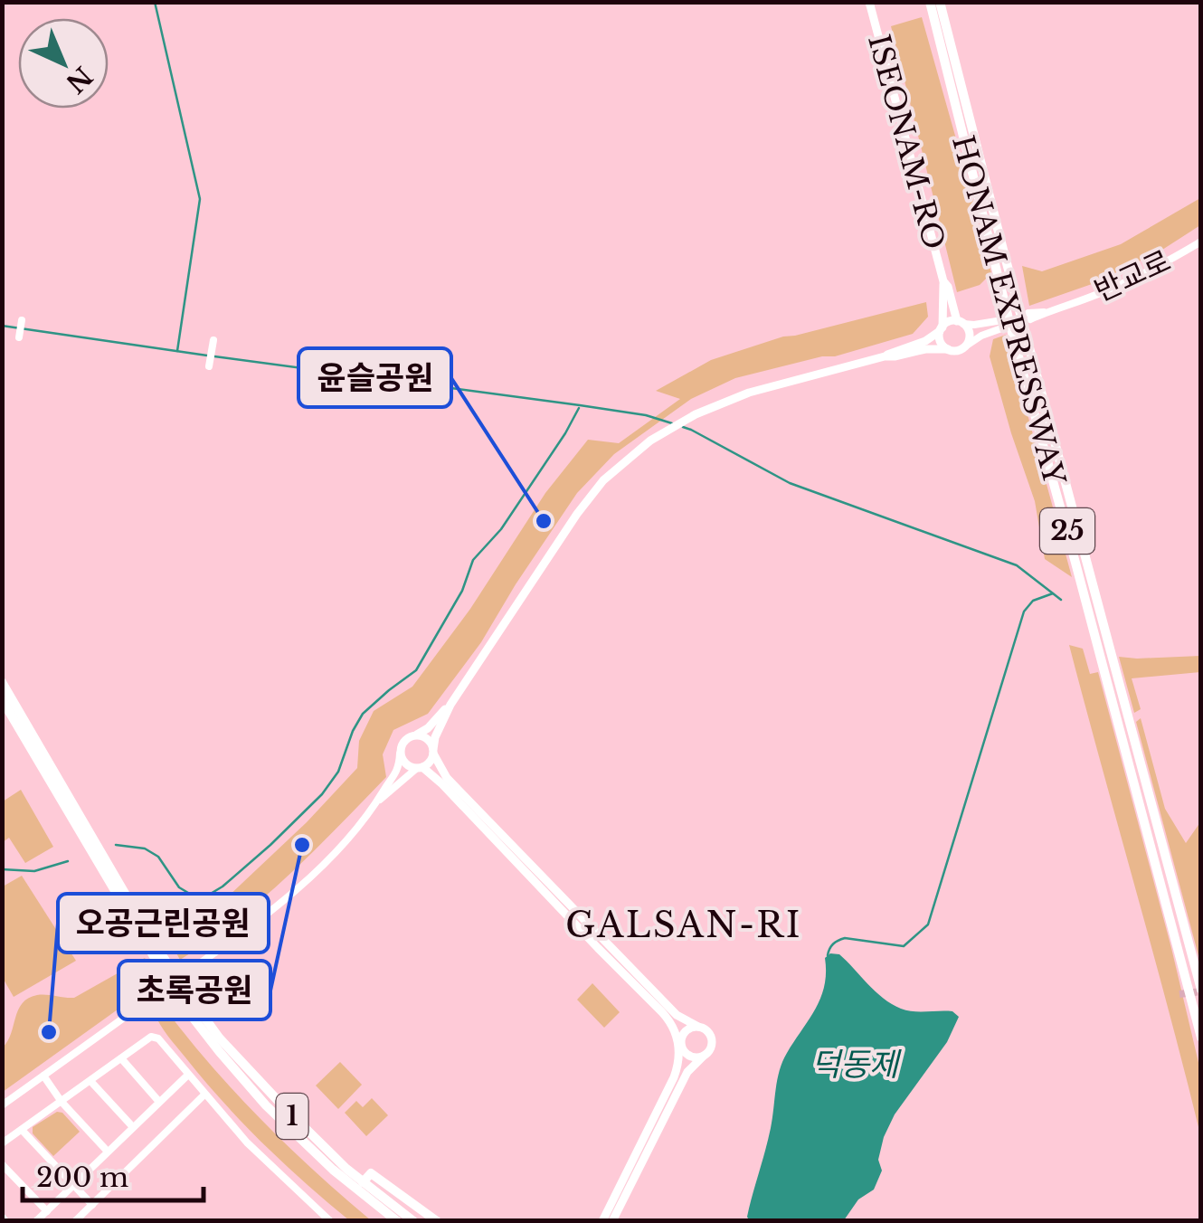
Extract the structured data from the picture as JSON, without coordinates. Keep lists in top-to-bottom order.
{
  "streets": {
    "highway": ["HONAM EXPRESSWAY", "25", "1"],
    "main road": ["ISEONAM-RO"],
    "street": ["반교로"]
  },
  "districts": ["GALSAN-RI"],
  "water": ["덕동제"],
  "places": ["윤슬공원", "초록공원", "오공근린공원"],
  "scale_bar": "200 m",
  "north": "bottom right"
}
